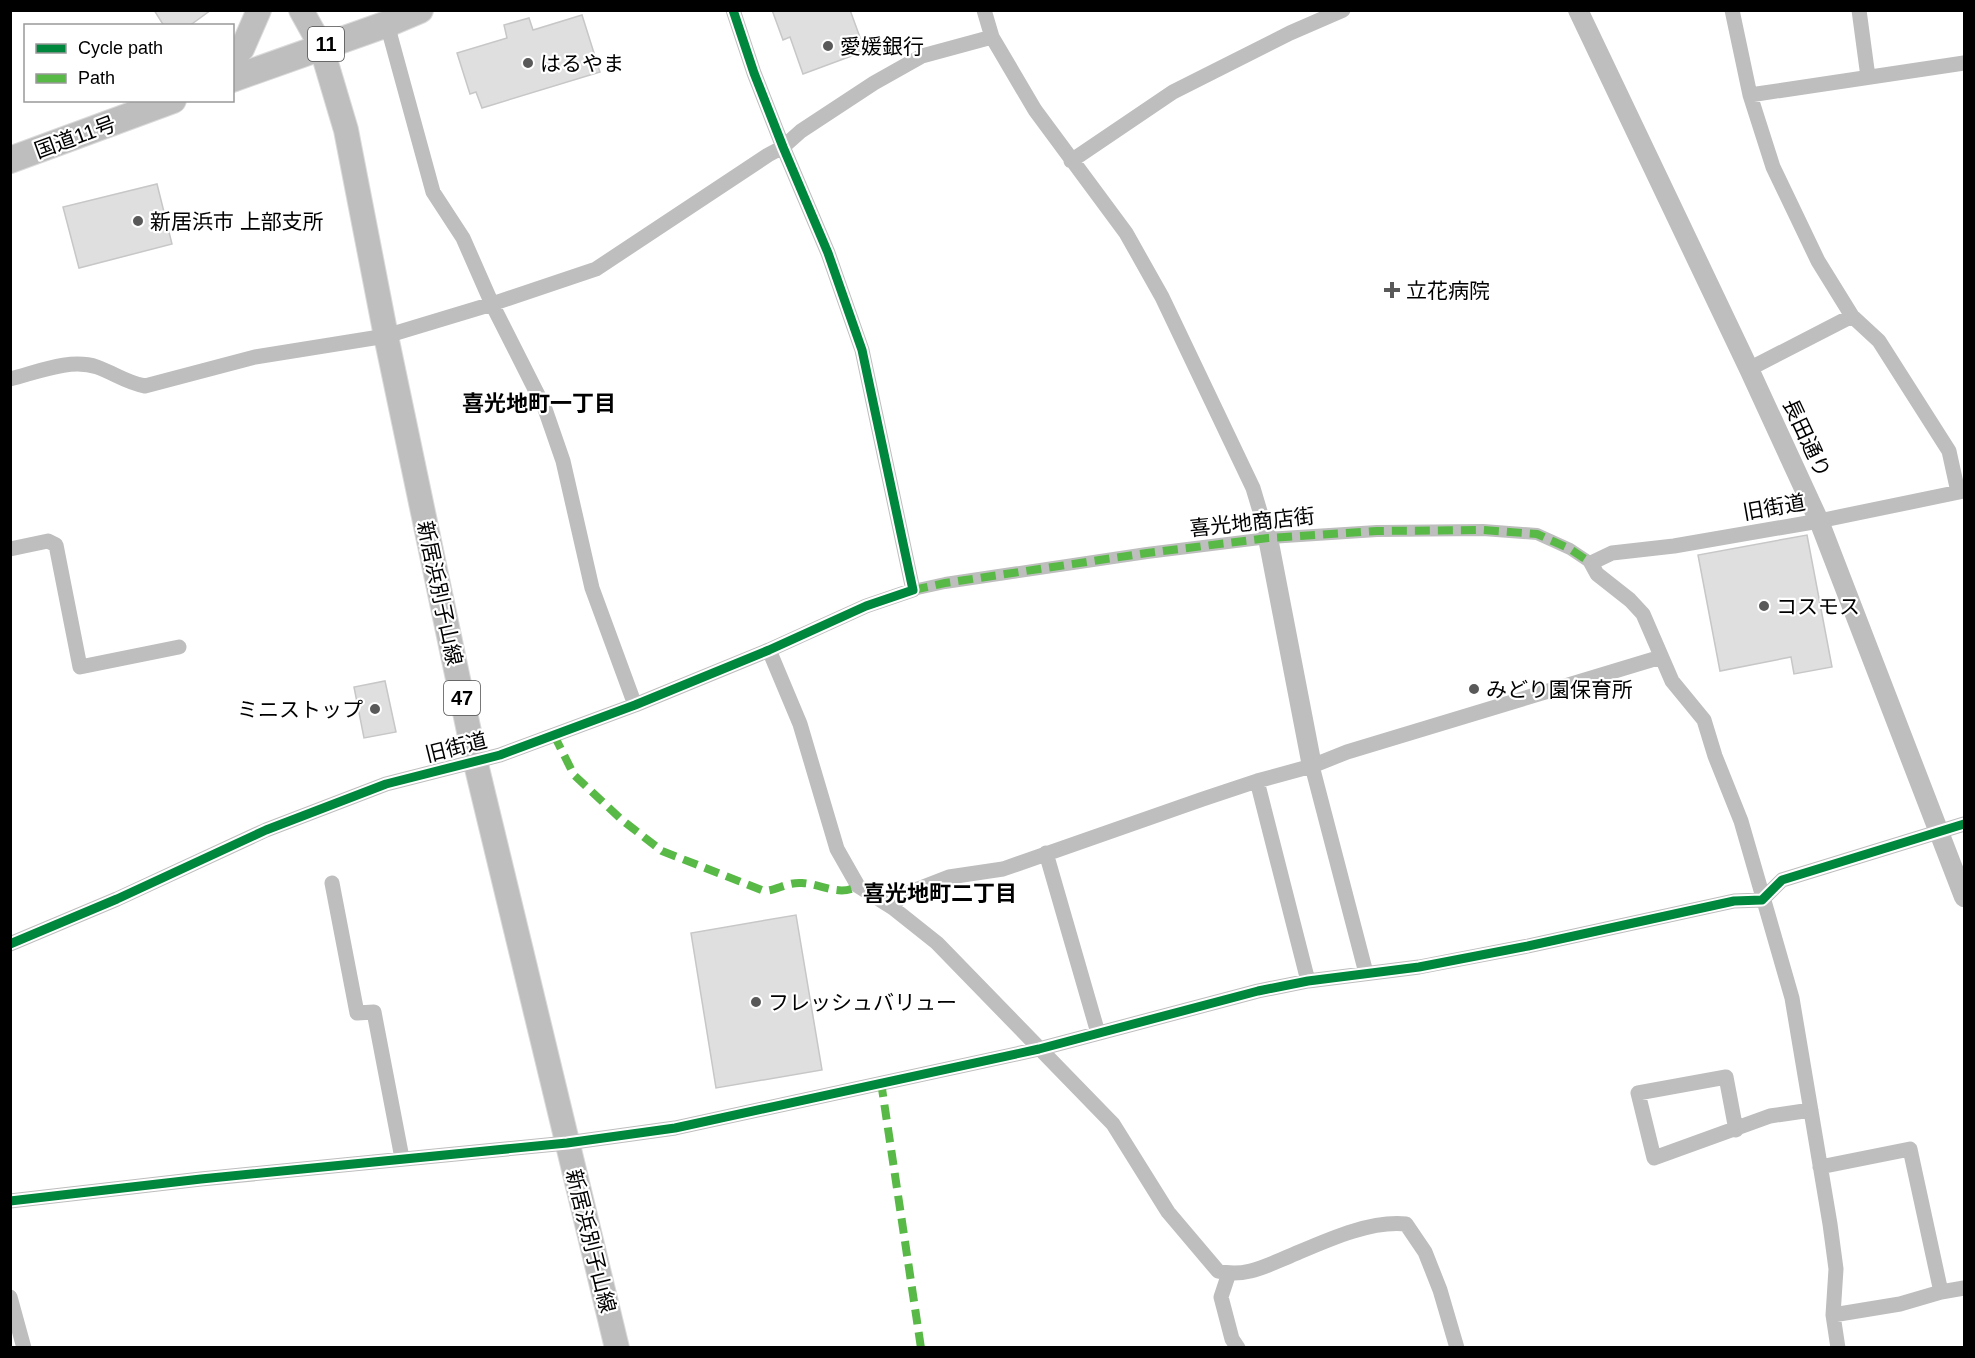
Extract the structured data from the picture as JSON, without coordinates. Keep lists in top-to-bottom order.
{
  "streets": {
    "highway": ["11", "国道11号"],
    "main road": ["新居浜別子山線", "47"],
    "street": ["長田通り", "旧街道", "喜光地商店街"]
  },
  "crossings": [
    ["11", "新居浜別子山線"],
    ["長田通り", "旧街道"],
    ["旧街道", "喜光地商店街"],
    ["旧街道", "新居浜別子山線"]
  ],
  "districts": ["喜光地町一丁目", "喜光地町二丁目"],
  "places": {
    "other": [
      "愛媛銀行",
      "はるやま",
      "新居浜市 上部支所",
      "コスモス",
      "みどり園保育所",
      "ミニストップ",
      "フレッシュバリュー"
    ],
    "health": ["立花病院"]
  },
  "legend": ["Cycle path", "Path"]
}
